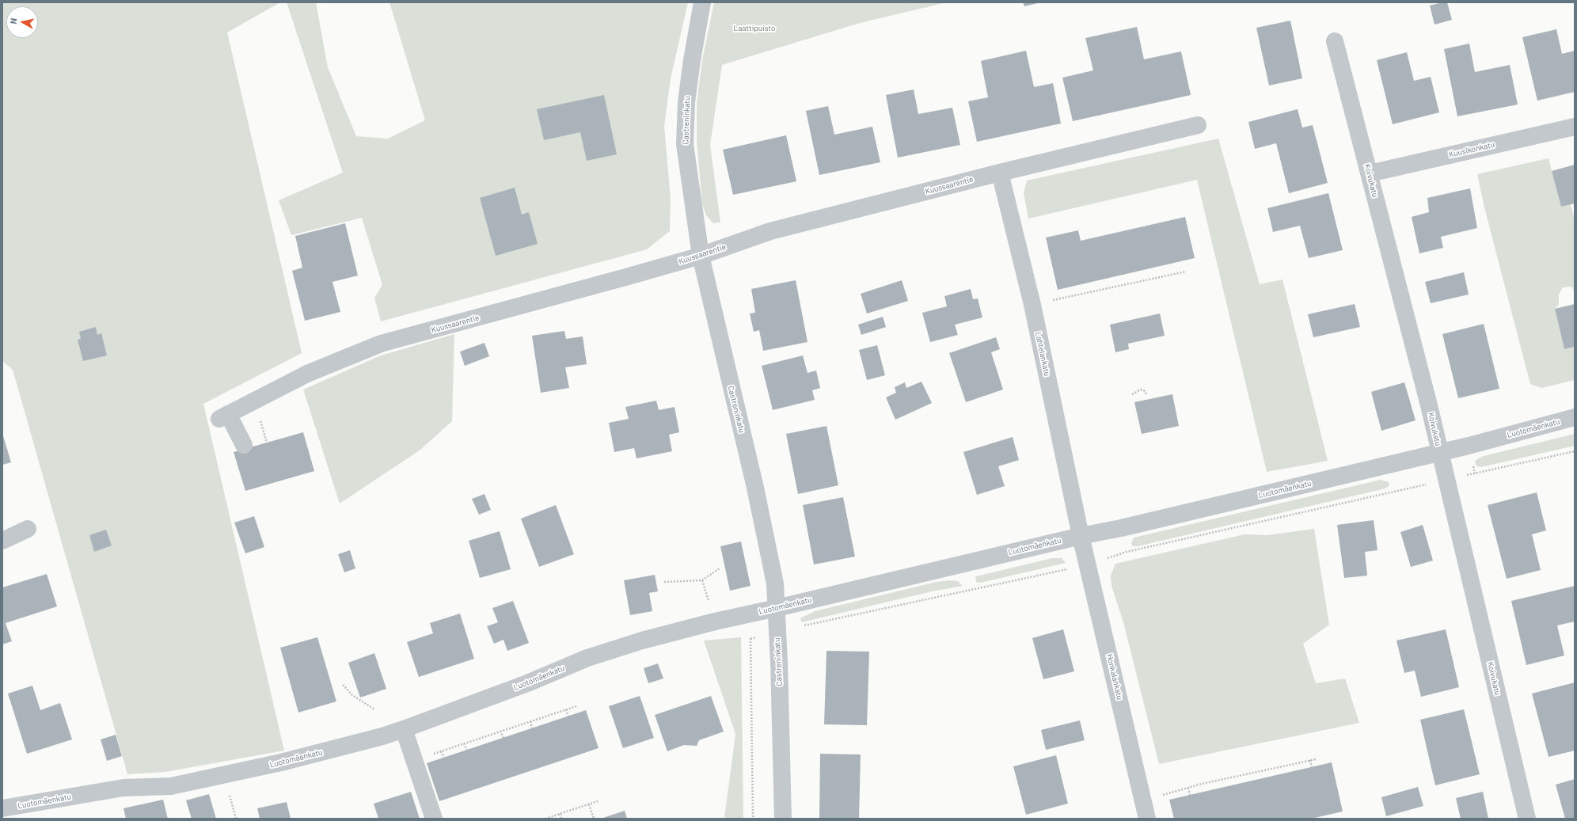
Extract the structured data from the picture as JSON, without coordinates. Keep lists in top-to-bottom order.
{
  "streets": {
    "street": [
      "Castreninkatu",
      "Kuusikonkatu",
      "Koivukatu",
      "Kuussaarentie",
      "Lahtelankatu",
      "Luotomäenkatu",
      "Honkalankatu"
    ]
  },
  "crossings": [
    ["Castreninkatu", "Kuussaarentie"],
    ["Castreninkatu", "Luotomäenkatu"],
    ["Kuusikonkatu", "Koivukatu"],
    ["Koivukatu", "Luotomäenkatu"],
    ["Kuussaarentie", "Lahtelankatu"],
    ["Lahtelankatu", "Luotomäenkatu"],
    ["Lahtelankatu", "Honkalankatu"],
    ["Luotomäenkatu", "Honkalankatu"]
  ],
  "parks": ["Laattipuisto"],
  "north": "left"
}
